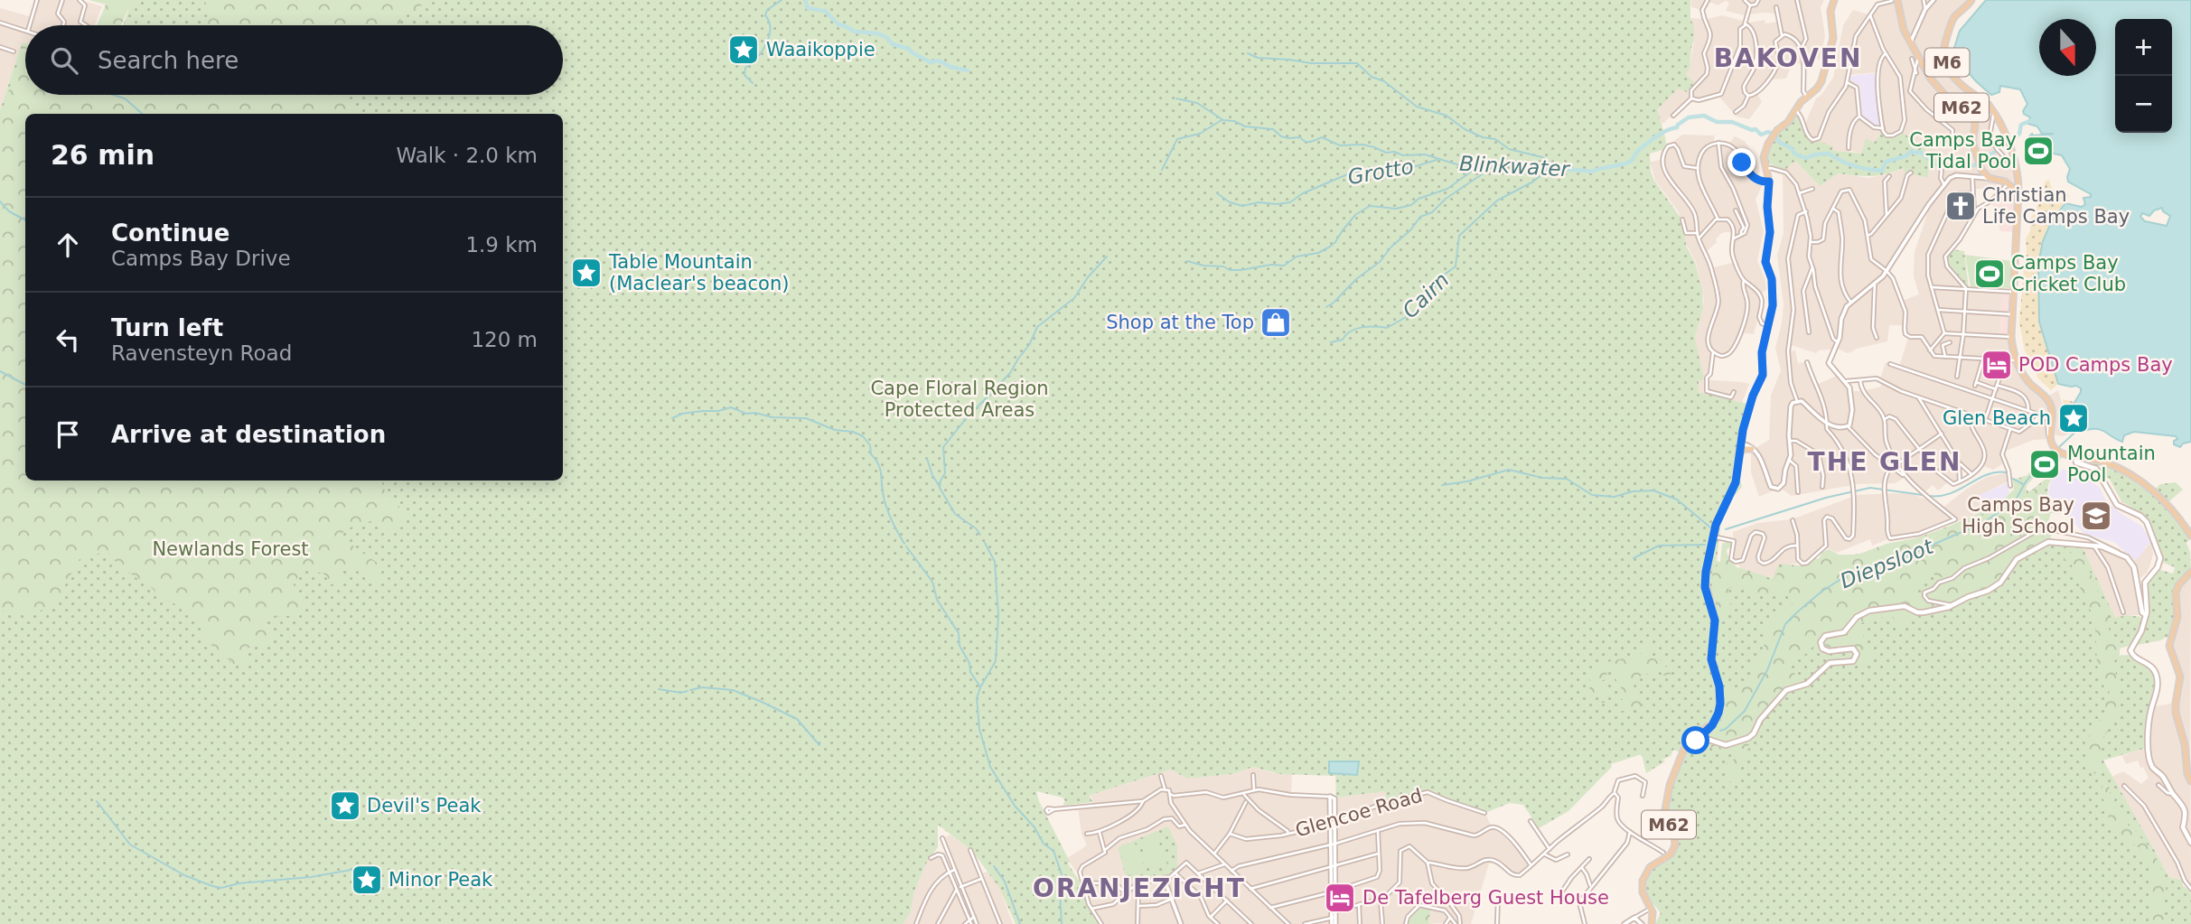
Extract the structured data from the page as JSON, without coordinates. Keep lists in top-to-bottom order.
{
  "streets": {
    "main road": ["M6", "M62"],
    "street": ["Glencoe Road"]
  },
  "districts": ["BAKOVEN", "THE GLEN", "ORANJEZICHT"],
  "water": [
    "Blinkwater",
    "Grotto",
    "Cairn",
    "Diepsloot"
  ],
  "parks": ["Cape Floral Region Protected Areas", "Newlands Forest"],
  "places": {
    "place": [
      "Waaikoppie",
      "Table Mountain (Maclear's beacon)",
      "Glen Beach",
      "Devil's Peak",
      "Minor Peak"
    ],
    "sports": ["Camps Bay Tidal Pool", "Camps Bay Cricket Club", "Mountain Pool"],
    "church": ["Christian Life Camps Bay"],
    "shop": ["Shop at the Top"],
    "hotel": ["POD Camps Bay", "De Tafelberg Guest House"],
    "school or university": ["Camps Bay High School"]
  },
  "north": "bottom",
  "page": {
    "map_buttons": ["+", "−"],
    "search": "Search here",
    "heading": ["26 min", "Walk · 2.0 km"],
    "list": [
      ["Continue", "Camps Bay Drive", "1.9 km"],
      ["Turn left", "Ravensteyn Road", "120 m"],
      "Arrive at destination"
    ]
  }
}
